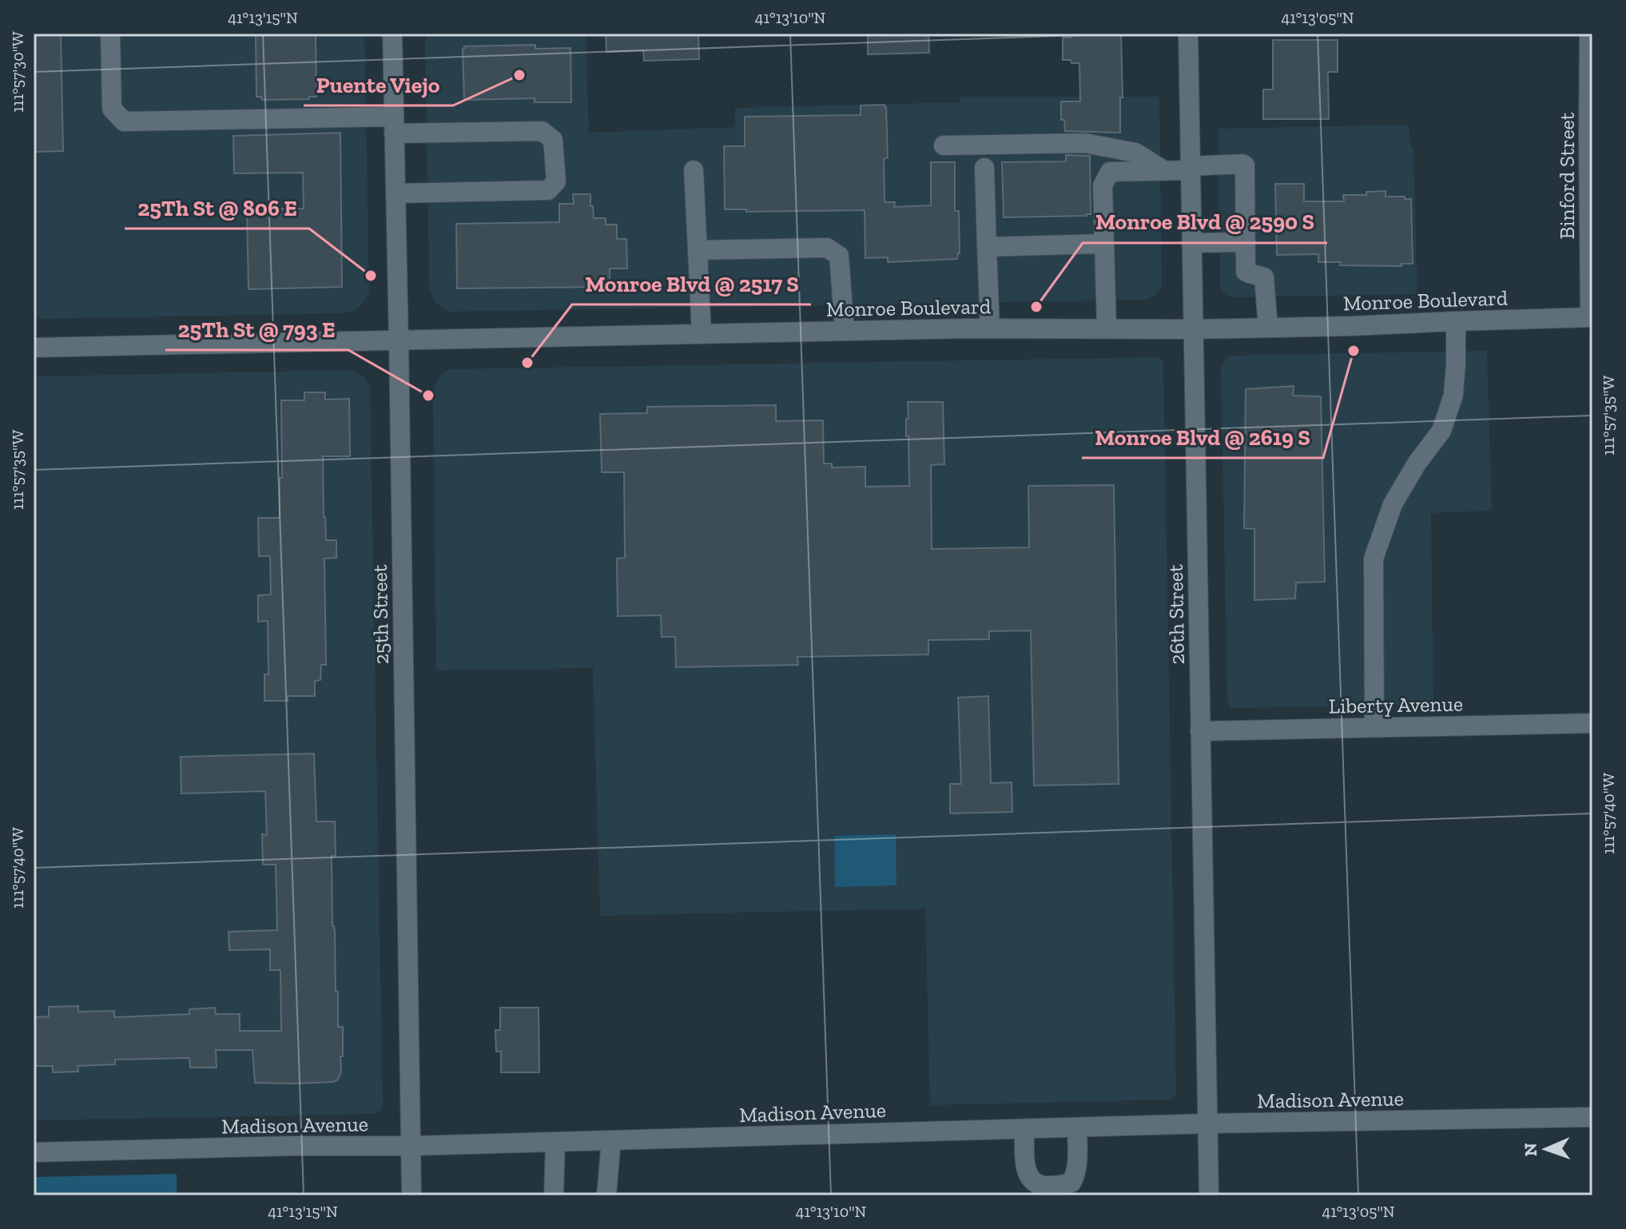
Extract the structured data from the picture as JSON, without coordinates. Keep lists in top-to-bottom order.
{
  "streets": {
    "street": [
      "Binford Street",
      "Monroe Boulevard",
      "25th Street",
      "26th Street",
      "Liberty Avenue",
      "Madison Avenue"
    ]
  },
  "crossings": [
    ["Binford Street", "Monroe Boulevard"],
    ["Monroe Boulevard", "25th Street"],
    ["Monroe Boulevard", "26th Street"],
    ["25th Street", "Madison Avenue"],
    ["26th Street", "Liberty Avenue"],
    ["26th Street", "Madison Avenue"]
  ],
  "places": [
    "Puente Viejo",
    "25Th St @ 806 E",
    "Monroe Blvd @ 2590 S",
    "Monroe Blvd @ 2619 S",
    "Monroe Blvd @ 2517 S",
    "25Th St @ 793 E"
  ],
  "north": "left",
  "coordinates": [
    "41°13'15\"N",
    "41°13'10\"N",
    "41°13'05\"N",
    "111°57'30\"W",
    "111°57'35\"W",
    "111°57'40\"W"
  ]
}
